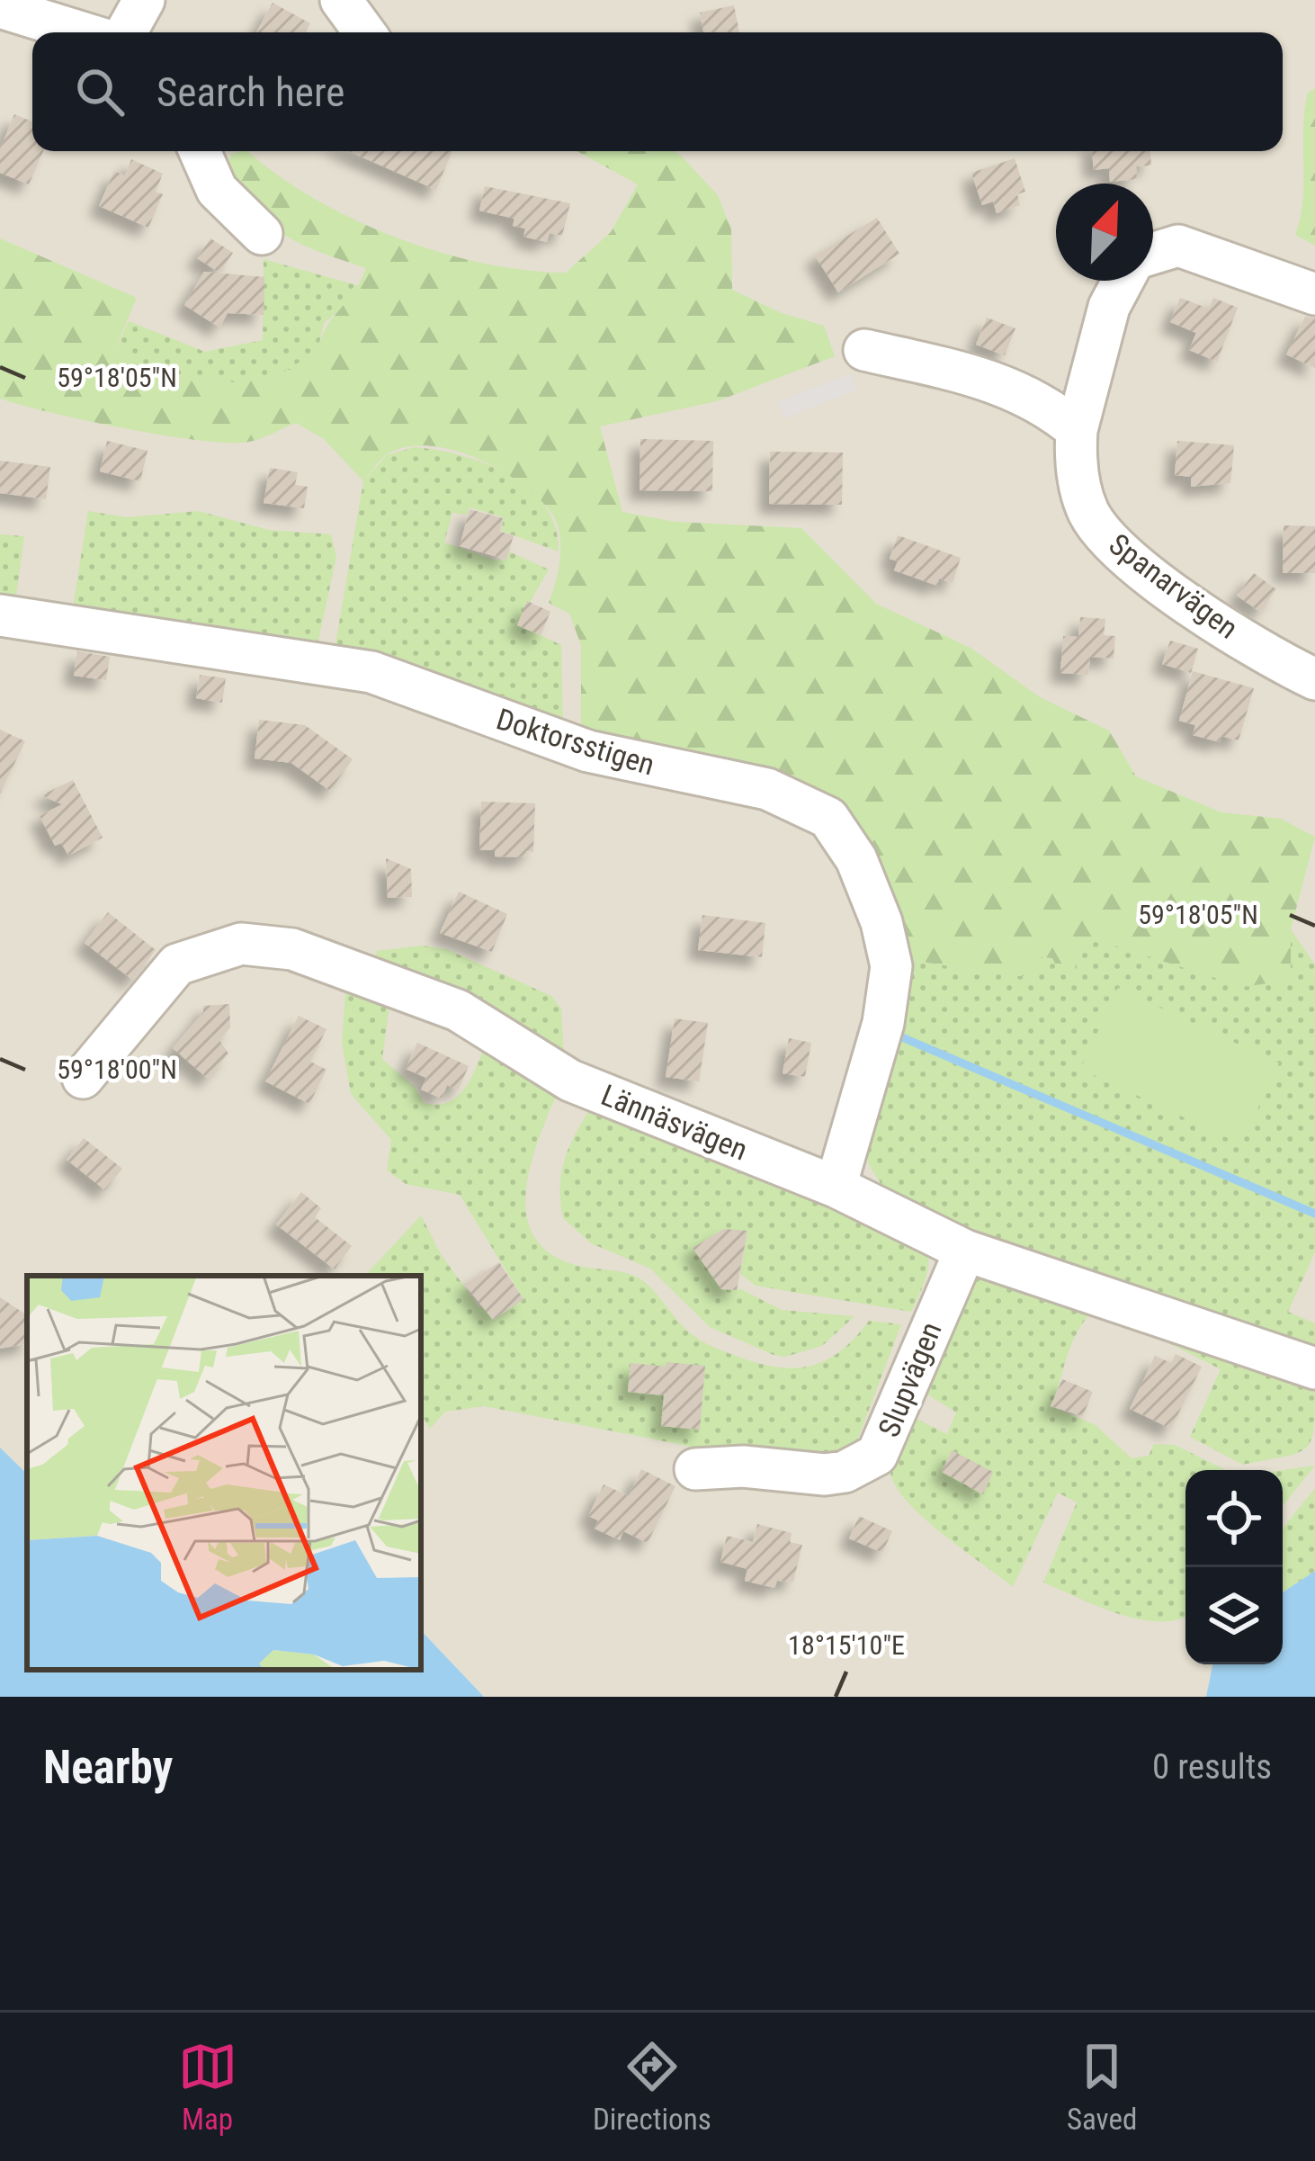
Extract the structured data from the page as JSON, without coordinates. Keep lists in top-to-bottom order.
{
  "streets": {
    "street": [
      "Spanarvägen",
      "Doktorsstigen",
      "Lännäsvägen",
      "Slupvägen"
    ]
  },
  "crossings": [
    ["Doktorsstigen", "Lännäsvägen"],
    ["Lännäsvägen", "Slupvägen"]
  ],
  "north": "top right",
  "page": {
    "search": "Search here",
    "heading": ["Nearby", "0 results"],
    "nav": ["Map", "Directions", "Saved"]
  },
  "coordinates": ["59°18'05\"N", "59°18'00\"N", "18°15'10\"E"]
}
